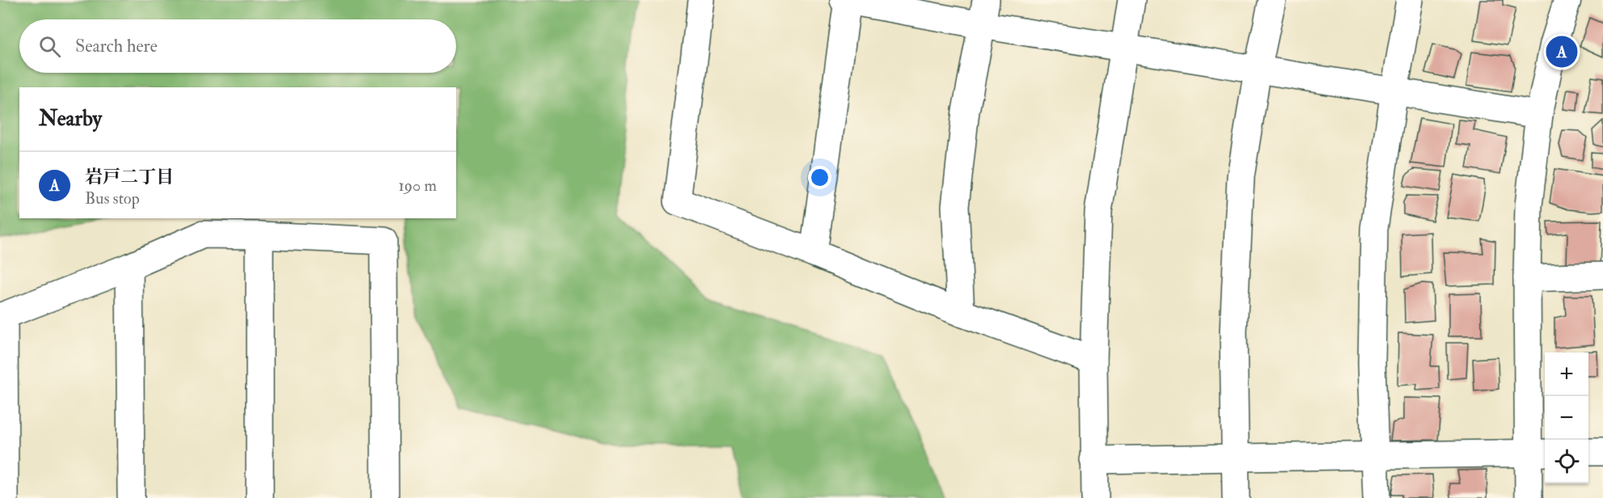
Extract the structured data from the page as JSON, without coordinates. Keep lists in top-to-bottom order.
{
  "page": {
    "search": "Search here",
    "pins": "A",
    "heading": "Nearby",
    "list": [
      {
        "mark": "A",
        "name": "岩戸二丁目",
        "note": "Bus stop",
        "value": "190 m"
      }
    ],
    "map_buttons": ["+", "−"]
  }
}
